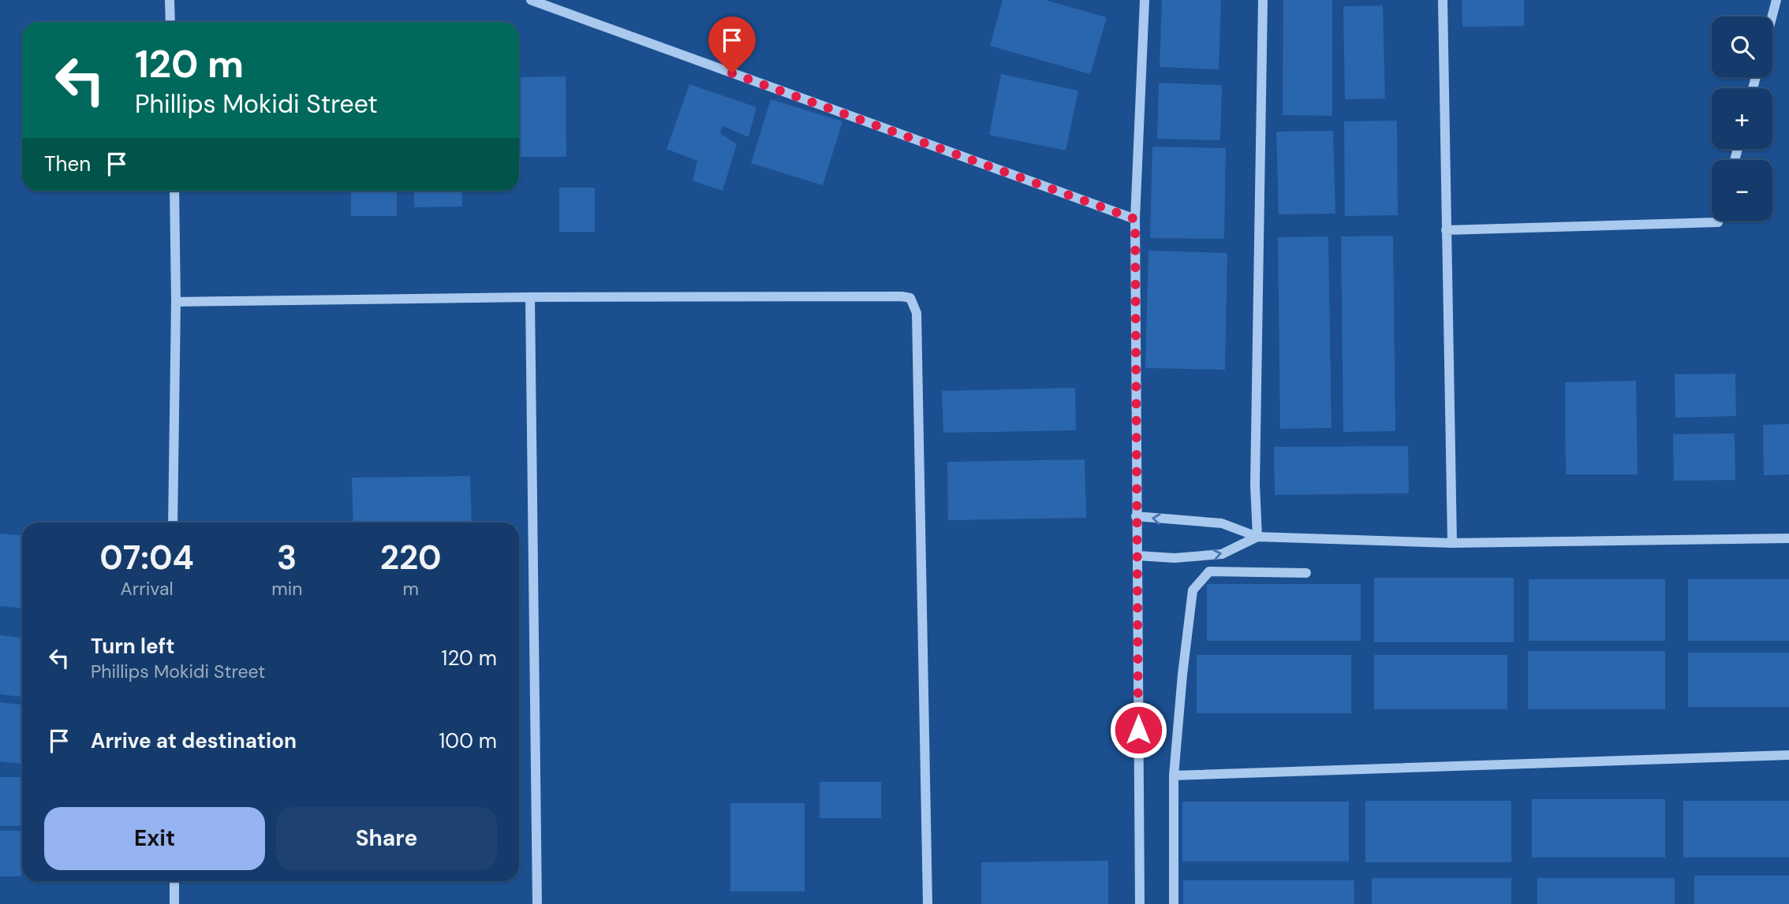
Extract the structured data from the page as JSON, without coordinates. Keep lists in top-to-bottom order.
{
  "page": {
    "map_buttons": ["+", "−"],
    "turn": ["120 m", "Phillips Mokidi Street"],
    "then": "Then",
    "eta": [
      "07:04",
      "Arrival",
      "3",
      "min",
      "220",
      "m"
    ],
    "list": [
      {
        "name": "Turn left",
        "note": "Phillips Mokidi Street",
        "value": "120 m"
      },
      {
        "name": "Arrive at destination",
        "value": "100 m"
      }
    ],
    "buttons": ["Exit", "Share"]
  }
}
